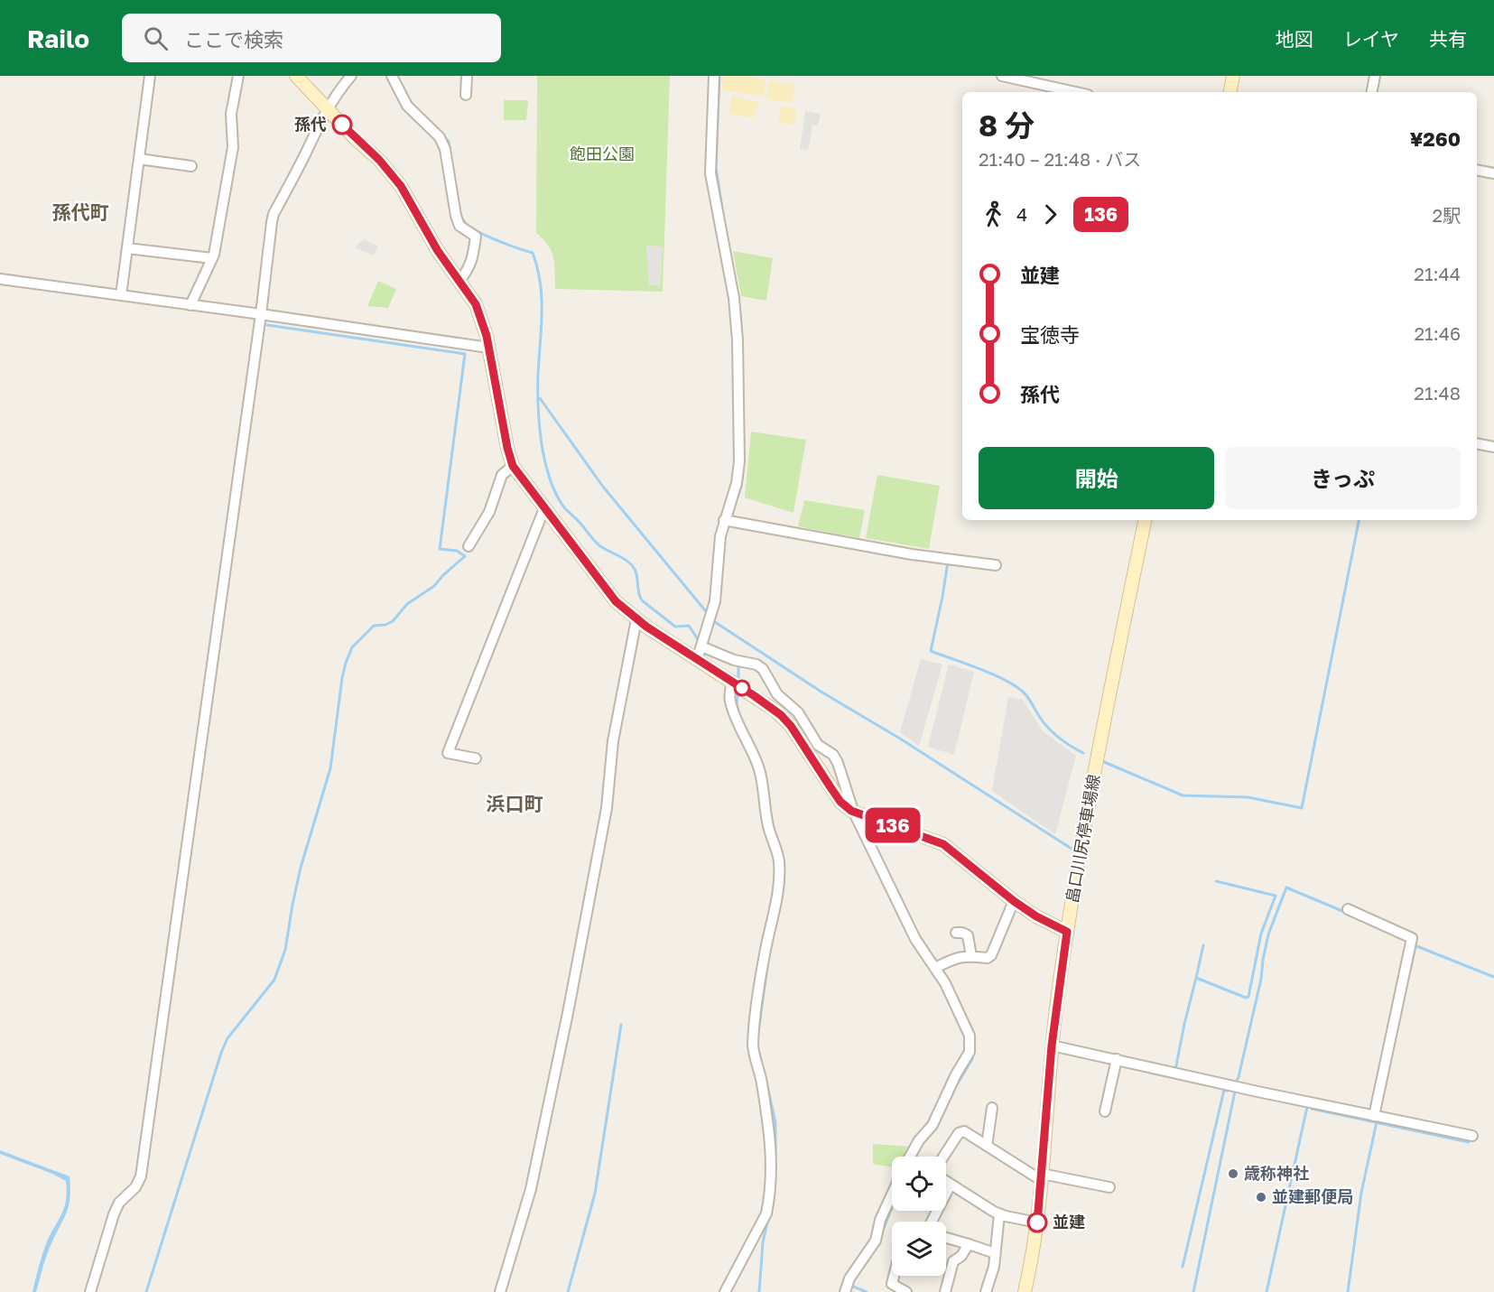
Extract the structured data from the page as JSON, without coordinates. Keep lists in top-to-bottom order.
{
  "streets": {
    "main road": ["畠口川尻停車場線"]
  },
  "districts": ["孫代町", "浜口町"],
  "parks": ["飽田公園"],
  "places": [
    "孫代",
    "歳称神社",
    "並建郵便局",
    "並建"
  ],
  "lines": ["bus line 136"],
  "page": {
    "header": "Railo",
    "search": "ここで検索",
    "nav": ["地図", "レイヤ", "共有"],
    "on_map": "136",
    "heading": ["8 分", "21:40 – 21:48 · バス", "¥260"],
    "legs": ["4", "136", "2駅"],
    "list": [
      {
        "name": "並建",
        "value": "21:44"
      },
      {
        "name": "宝徳寺",
        "value": "21:46"
      },
      {
        "name": "孫代",
        "value": "21:48"
      }
    ],
    "buttons": ["開始", "きっぷ"]
  }
}
